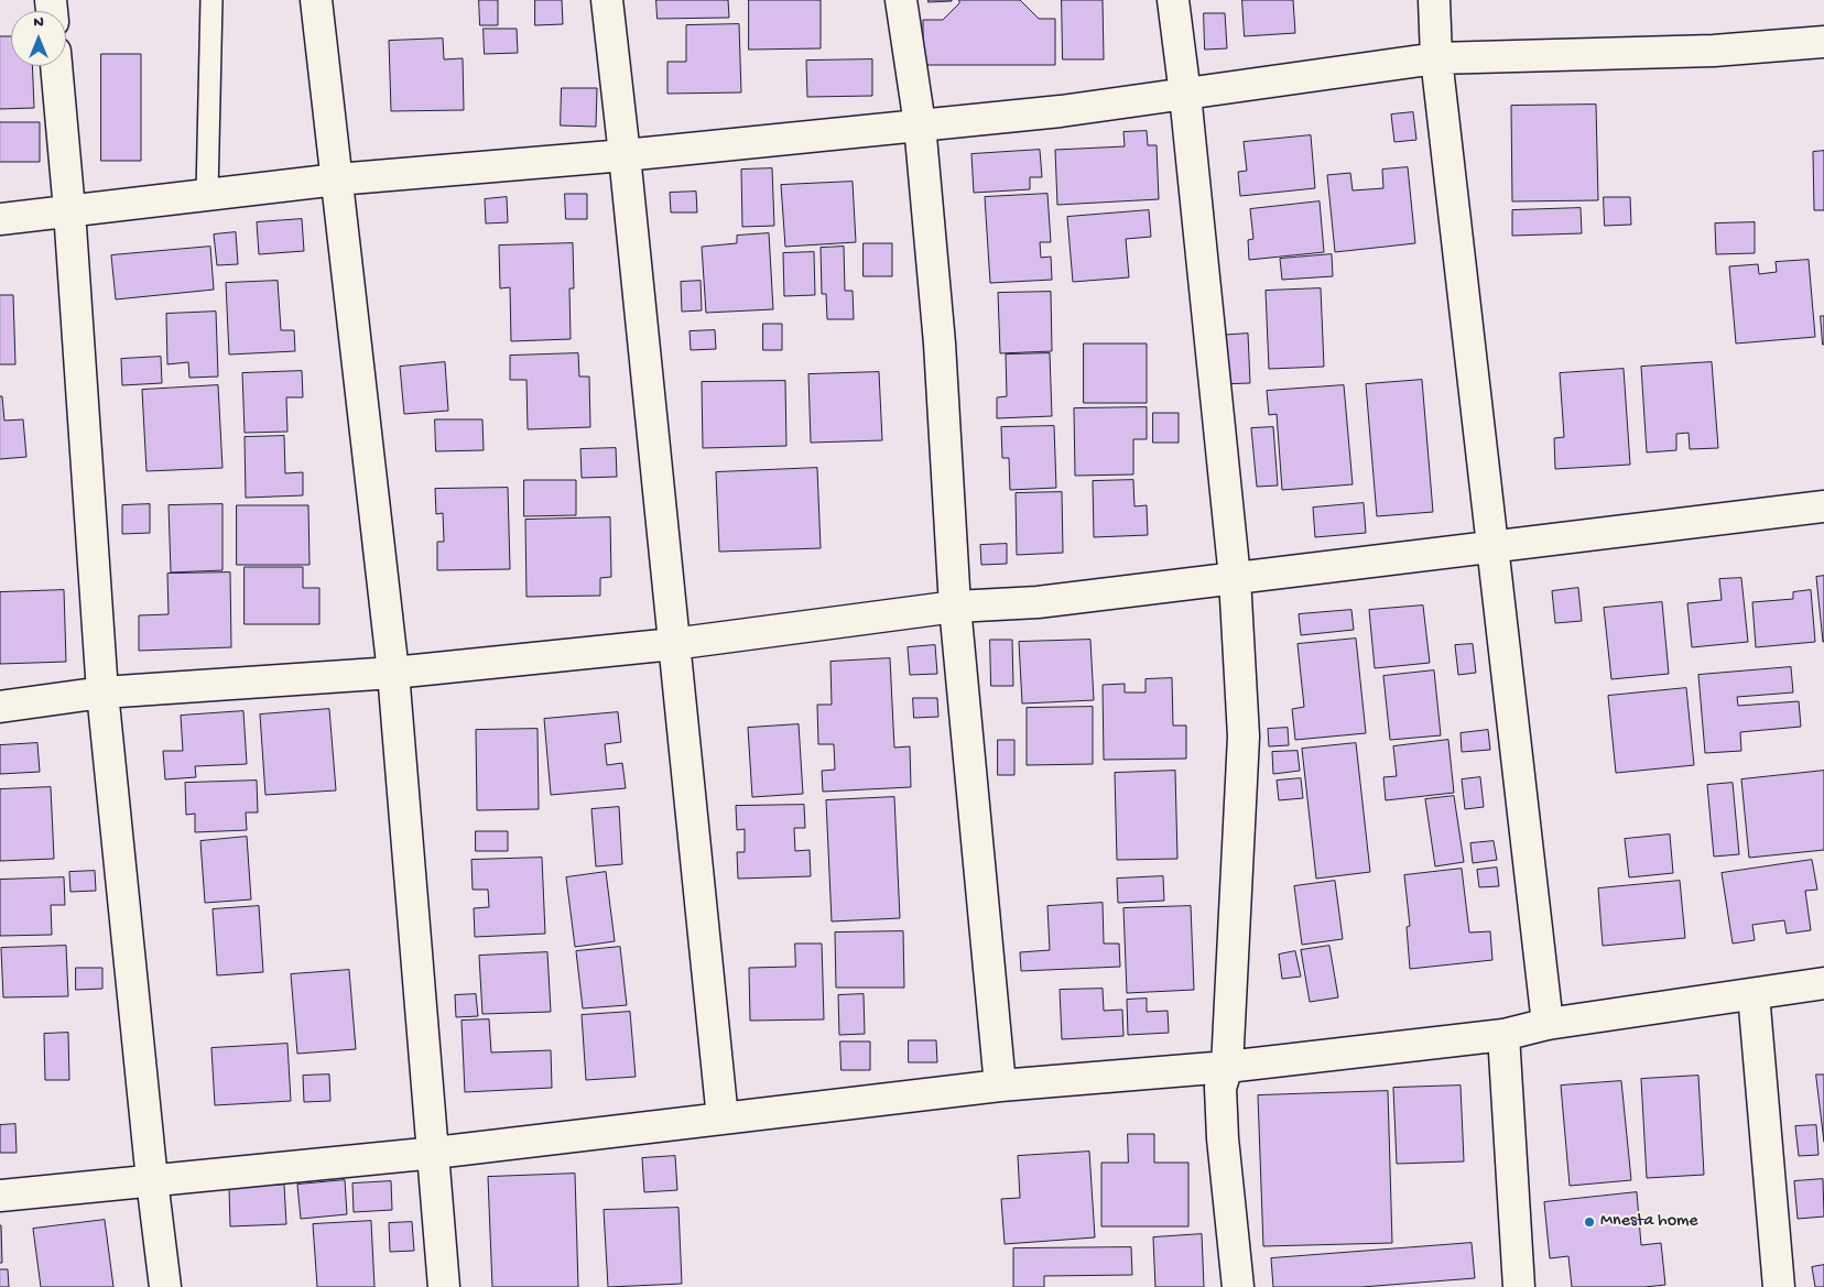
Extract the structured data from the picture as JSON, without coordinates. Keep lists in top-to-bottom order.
{
  "places": ["Mnesta home"],
  "north": "top"
}
